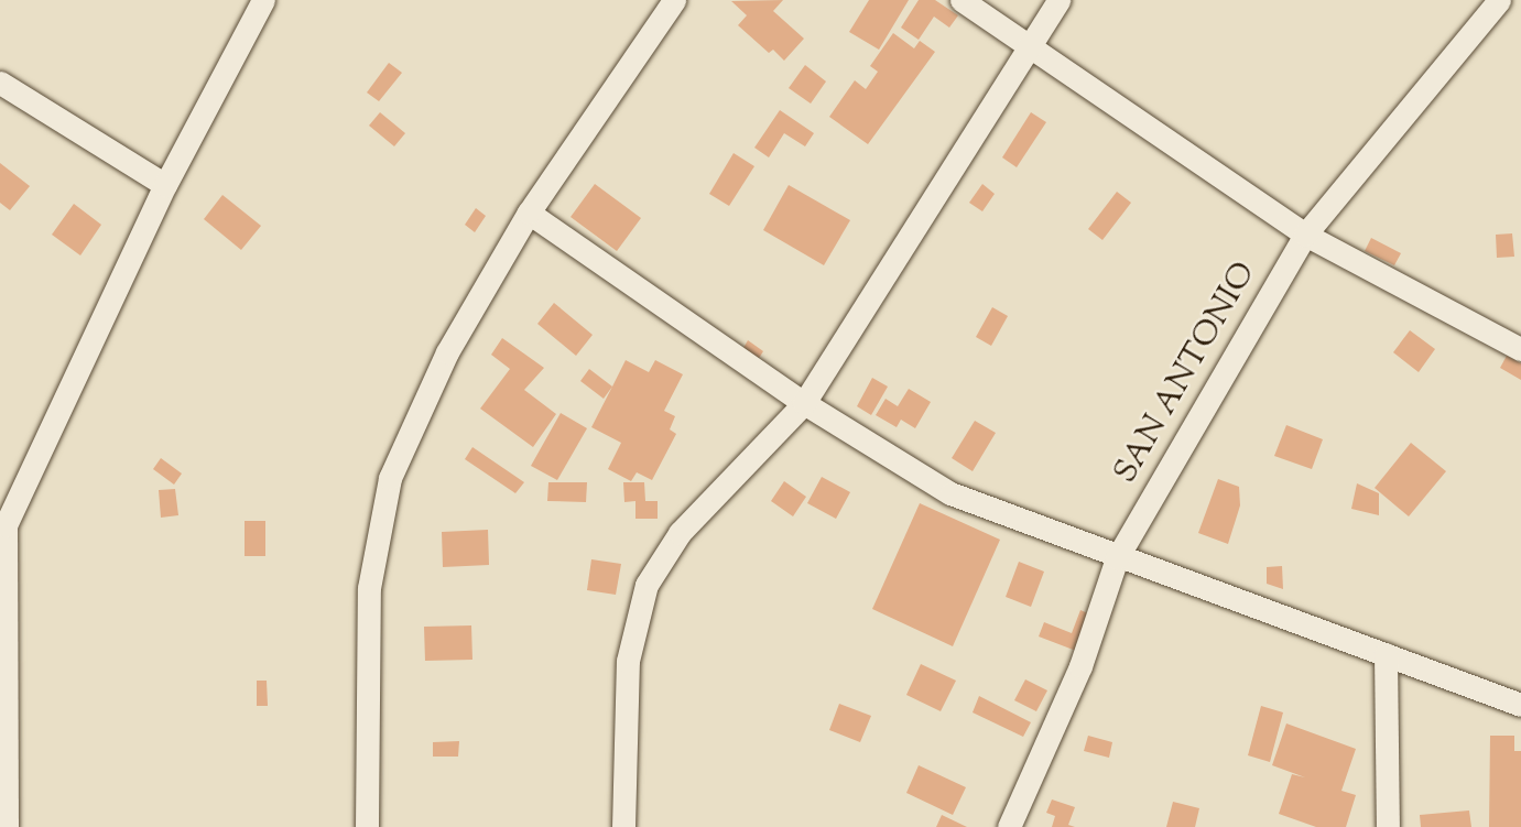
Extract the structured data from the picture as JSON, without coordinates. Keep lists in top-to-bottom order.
{
  "streets": {
    "street": ["SAN ANTONIO"]
  }
}
